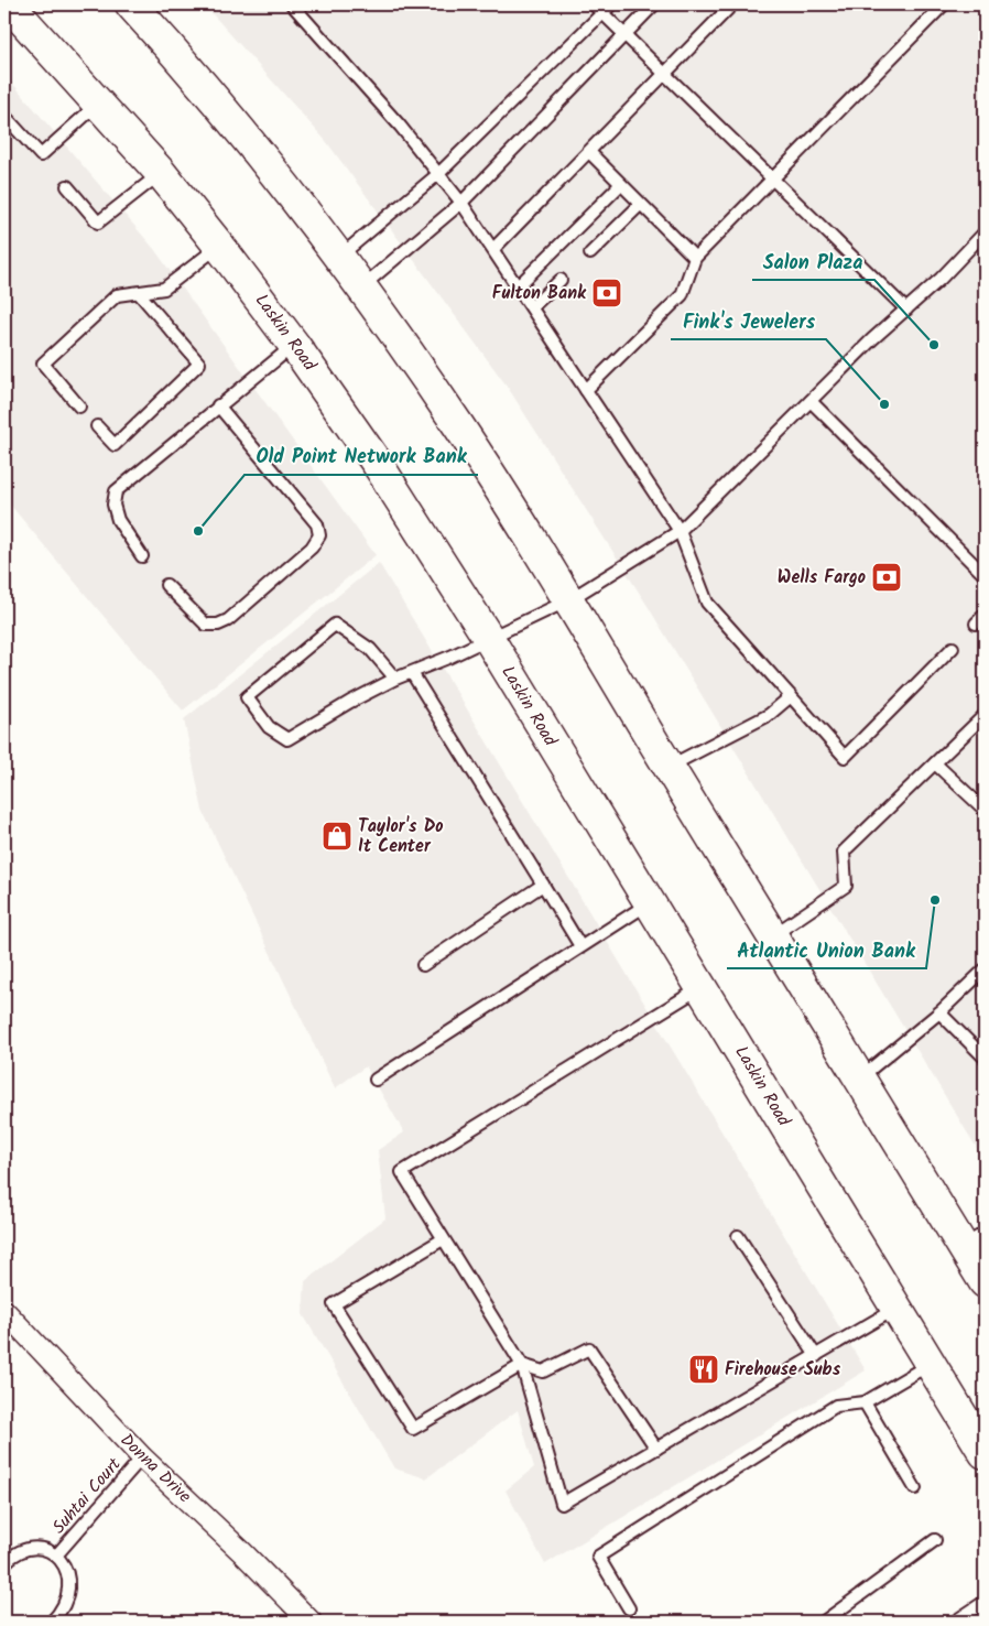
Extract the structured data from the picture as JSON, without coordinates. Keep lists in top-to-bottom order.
{
  "streets": {
    "main road": ["Laskin Road"],
    "street": ["Donna Drive"],
    "lane": ["Suhtai Court"]
  },
  "crossings": [
    ["Donna Drive", "Suhtai Court"]
  ],
  "places": {
    "bank": ["Fulton Bank", "Wells Fargo"],
    "other": [
      "Salon Plaza",
      "Fink's Jewelers",
      "Old Point Network Bank",
      "Atlantic Union Bank"
    ],
    "shop": ["Taylor's Do It Center"],
    "restaurant": ["Firehouse Subs"]
  }
}
